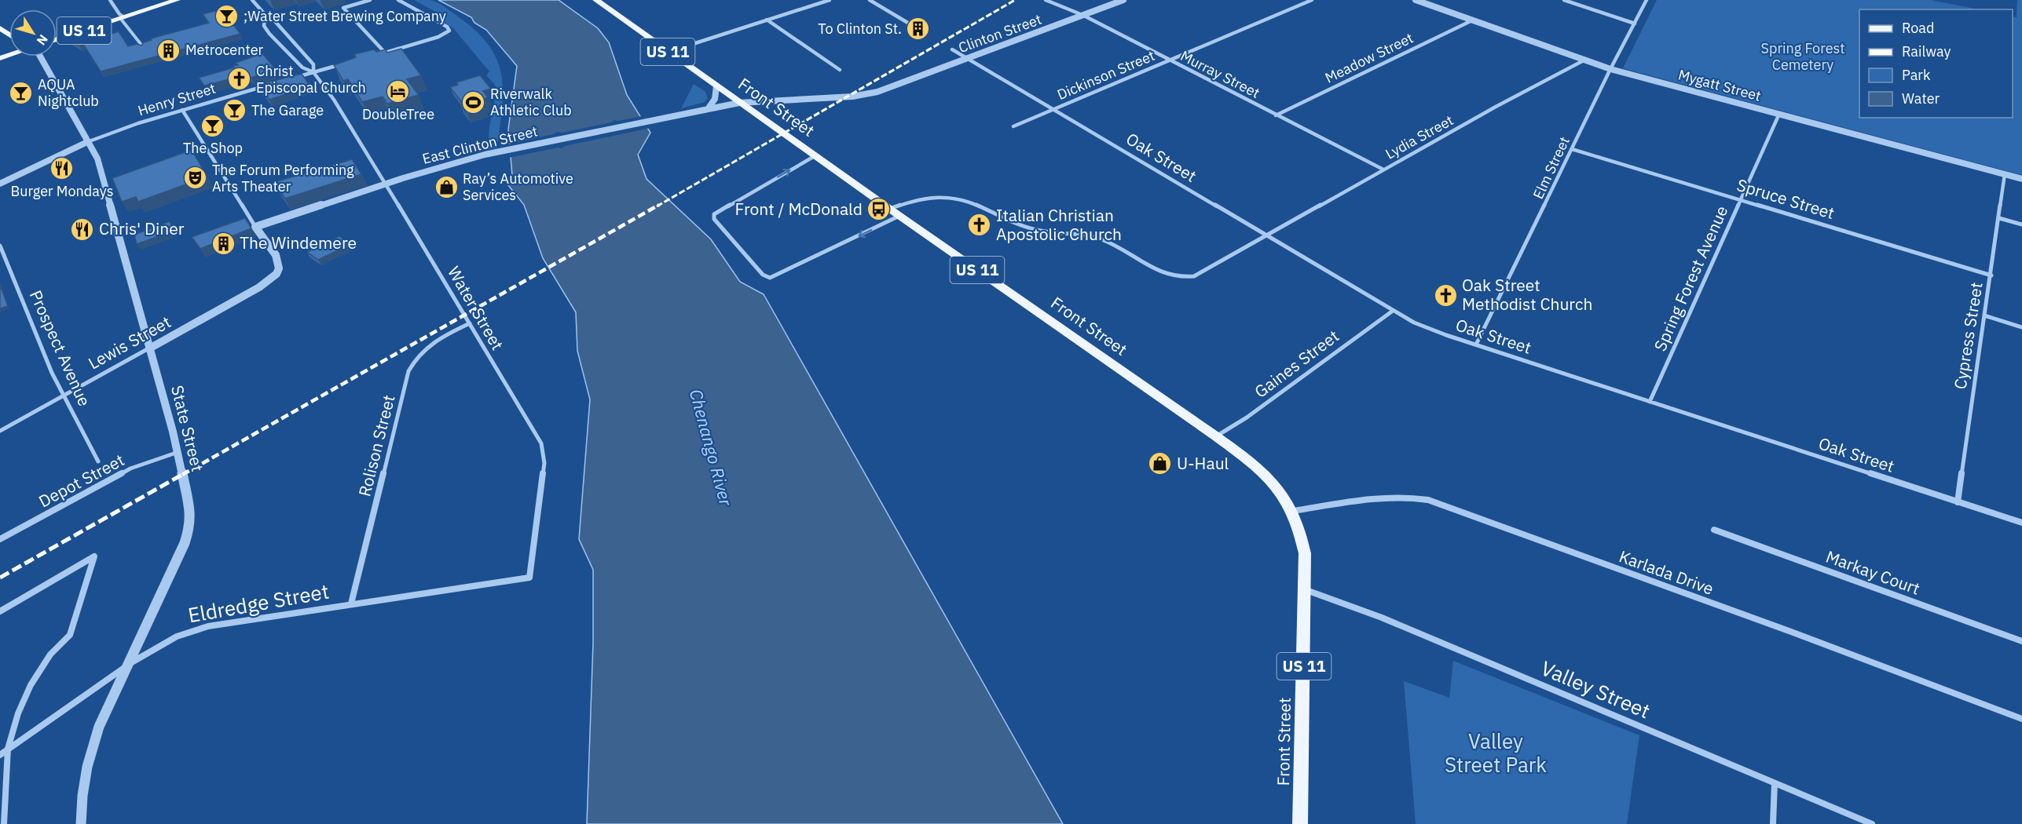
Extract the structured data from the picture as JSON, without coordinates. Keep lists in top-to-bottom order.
{
  "streets": {
    "main road": ["US 11", "Front Street"],
    "street": [
      "Clinton Street",
      "Meadow Street",
      "Murray Street",
      "Dickinson Street",
      "Mygatt Street",
      "Henry Street",
      "Lydia Street",
      "East Clinton Street",
      "Oak Street",
      "Elm Street",
      "Spruce Street",
      "Spring Forest Avenue",
      "Water Street",
      "Cypress Street",
      "Lewis Street",
      "Prospect Avenue",
      "Gaines Street",
      "State Street",
      "Rolison Street",
      "Depot Street",
      "Karlada Drive",
      "Markay Court",
      "Eldredge Street",
      "Valley Street"
    ]
  },
  "crossings": [
    ["Clinton Street", "Murray Street"],
    ["Clinton Street", "East Clinton Street"],
    ["Clinton Street", "Oak Street"],
    ["Meadow Street", "Murray Street"],
    ["Meadow Street", "Mygatt Street"],
    ["Murray Street", "Dickinson Street"],
    ["Murray Street", "Lydia Street"],
    ["Dickinson Street", "Oak Street"],
    ["Mygatt Street", "Lydia Street"],
    ["Mygatt Street", "Elm Street"],
    ["Mygatt Street", "Spring Forest Avenue"],
    ["Mygatt Street", "Cypress Street"],
    ["Henry Street", "State Street"],
    ["Front Street", "Lydia Street"],
    ["Front Street", "East Clinton Street"],
    ["Front Street", "Gaines Street"],
    ["Front Street", "Karlada Drive"],
    ["Front Street", "Valley Street"],
    ["Lydia Street", "Oak Street"],
    ["East Clinton Street", "Water Street"],
    ["East Clinton Street", "Lewis Street"],
    ["Oak Street", "Elm Street"],
    ["Oak Street", "Spring Forest Avenue"],
    ["Oak Street", "Cypress Street"],
    ["Oak Street", "Gaines Street"],
    ["Elm Street", "Spruce Street"],
    ["Spruce Street", "Spring Forest Avenue"],
    ["Spruce Street", "Cypress Street"],
    ["Water Street", "Rolison Street"],
    ["Water Street", "Eldredge Street"],
    ["Lewis Street", "Prospect Avenue"],
    ["Lewis Street", "State Street"],
    ["State Street", "Depot Street"],
    ["State Street", "Eldredge Street"],
    ["Rolison Street", "Eldredge Street"]
  ],
  "water": ["Chenango River"],
  "parks": ["Spring Forest Cemetery", "Valley Street Park"],
  "places": {
    "bar": [
      ";Water Street Brewing Company",
      "AQUA Nightclub",
      "The Garage",
      "The Shop"
    ],
    "building": ["To Clinton St.", "Metrocenter", "The Windemere"],
    "church": ["Christ Episcopal Church", "Italian Christian Apostolic Church", "Oak Street Methodist Church"],
    "hotel": ["DoubleTree"],
    "sports": ["Riverwalk Athletic Club"],
    "restaurant": ["Burger Mondays", "Chris' Diner"],
    "theatre": ["The Forum Performing Arts Theater"],
    "shop": ["Ray’s Automotive Services", "U-Haul"],
    "bus stop": ["Front / McDonald"]
  },
  "legend": [
    "Road",
    "Railway",
    "Park",
    "Water"
  ],
  "north": "bottom right"
}
